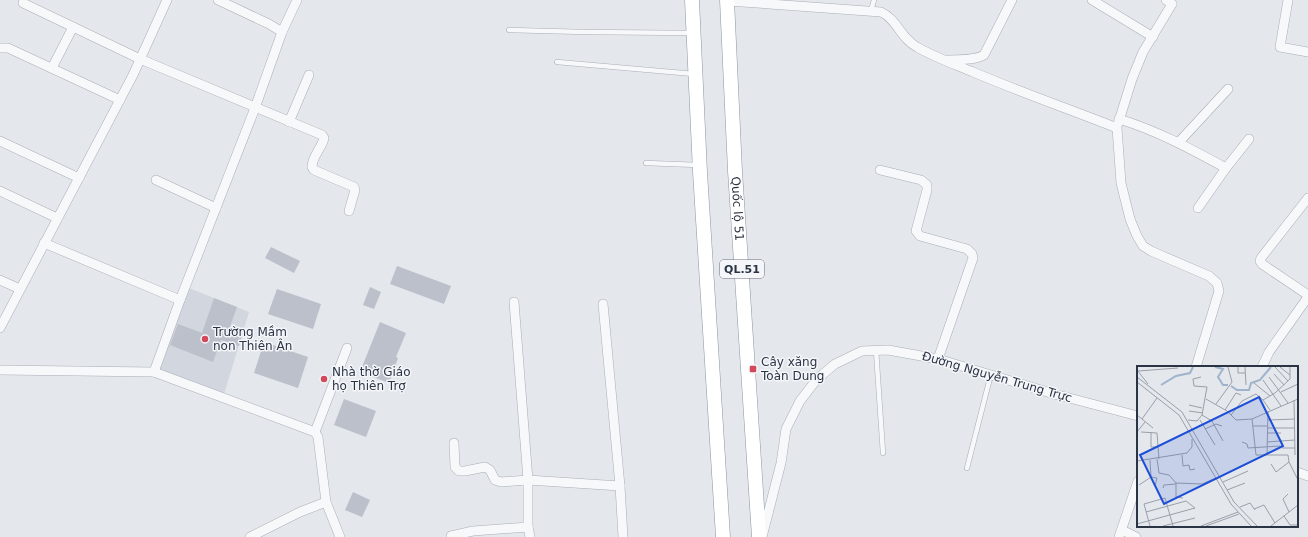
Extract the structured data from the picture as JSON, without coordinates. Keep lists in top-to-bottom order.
{
  "streets": {
    "highway": ["Quốc lộ 51", "QL.51"],
    "street": ["Đường Nguyễn Trung Trực"]
  },
  "crossings": [
    ["Quốc lộ 51", "Đường Nguyễn Trung Trực"]
  ],
  "places": {
    "other": ["Trường Mầm non Thiên Ân", "Nhà thờ Giáo họ Thiên Trợ"],
    "transit": ["Cây xăng Toàn Dung"]
  }
}
